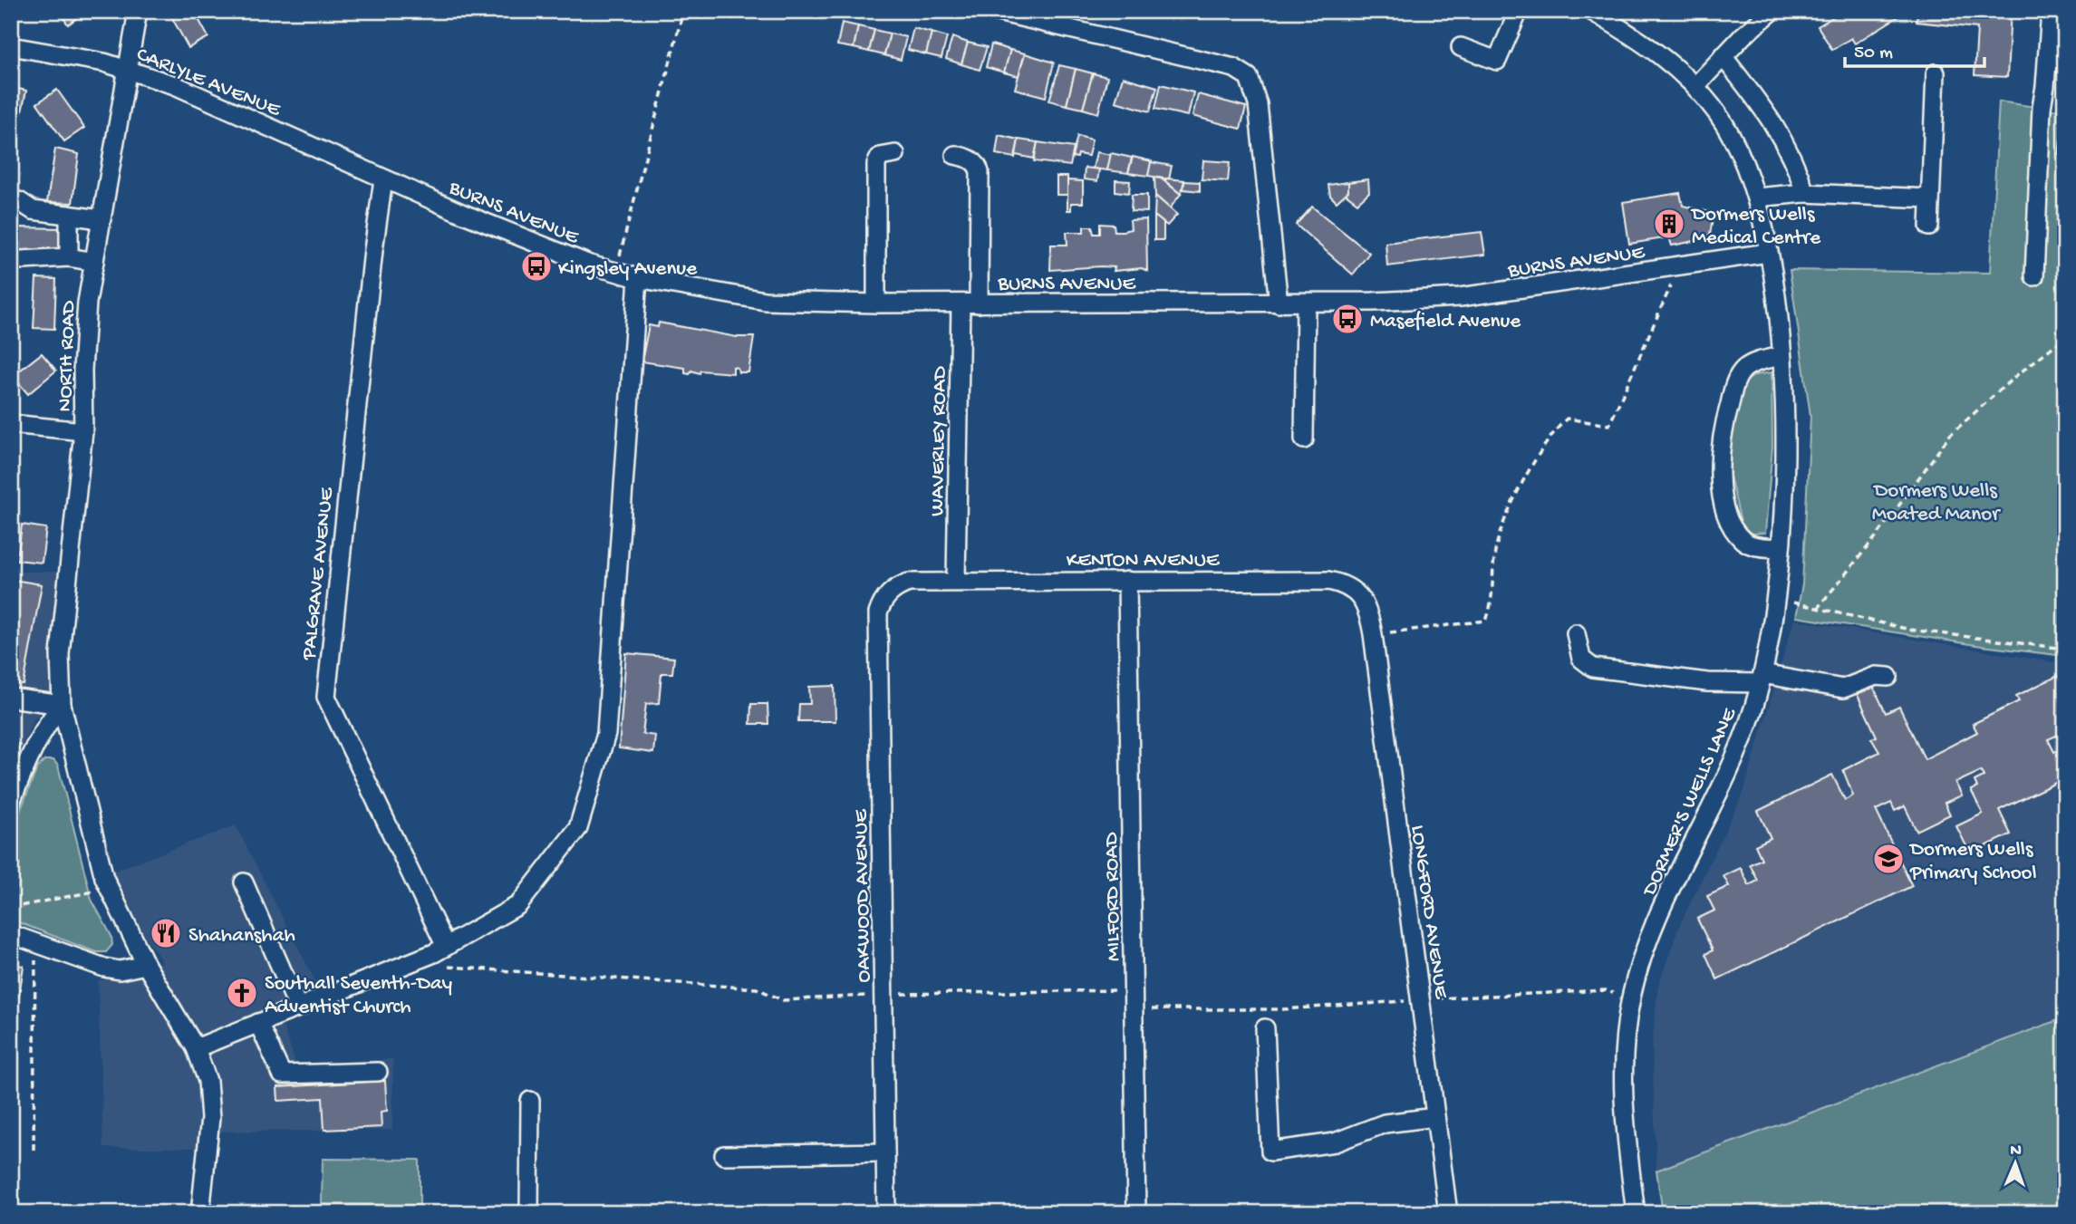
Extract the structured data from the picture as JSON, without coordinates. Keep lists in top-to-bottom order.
{
  "streets": {
    "street": [
      "CARLYLE AVENUE",
      "BURNS AVENUE",
      "NORTH ROAD",
      "WAVERLEY ROAD",
      "KENTON AVENUE",
      "PALGRAVE AVENUE",
      "DORMER'S WELLS LANE",
      "OAKWOOD AVENUE",
      "MILFORD ROAD",
      "LONGFORD AVENUE"
    ]
  },
  "crossings": [
    ["CARLYLE AVENUE", "BURNS AVENUE"],
    ["CARLYLE AVENUE", "NORTH ROAD"],
    ["CARLYLE AVENUE", "PALGRAVE AVENUE"],
    ["BURNS AVENUE", "WAVERLEY ROAD"],
    ["BURNS AVENUE", "PALGRAVE AVENUE"],
    ["BURNS AVENUE", "DORMER'S WELLS LANE"],
    ["WAVERLEY ROAD", "KENTON AVENUE"],
    ["KENTON AVENUE", "OAKWOOD AVENUE"],
    ["KENTON AVENUE", "MILFORD ROAD"],
    ["KENTON AVENUE", "LONGFORD AVENUE"]
  ],
  "parks": ["Dormers Wells Moated Manor"],
  "places": {
    "building": ["Dormers Wells Medical Centre"],
    "bus stop": ["Kingsley Avenue", "Masefield Avenue"],
    "school or university": ["Dormers Wells Primary School"],
    "restaurant": ["Shahanshah"],
    "church": ["Southall Seventh-Day Adventist Church"]
  },
  "scale_bar": "50 m",
  "north": "top"
}
